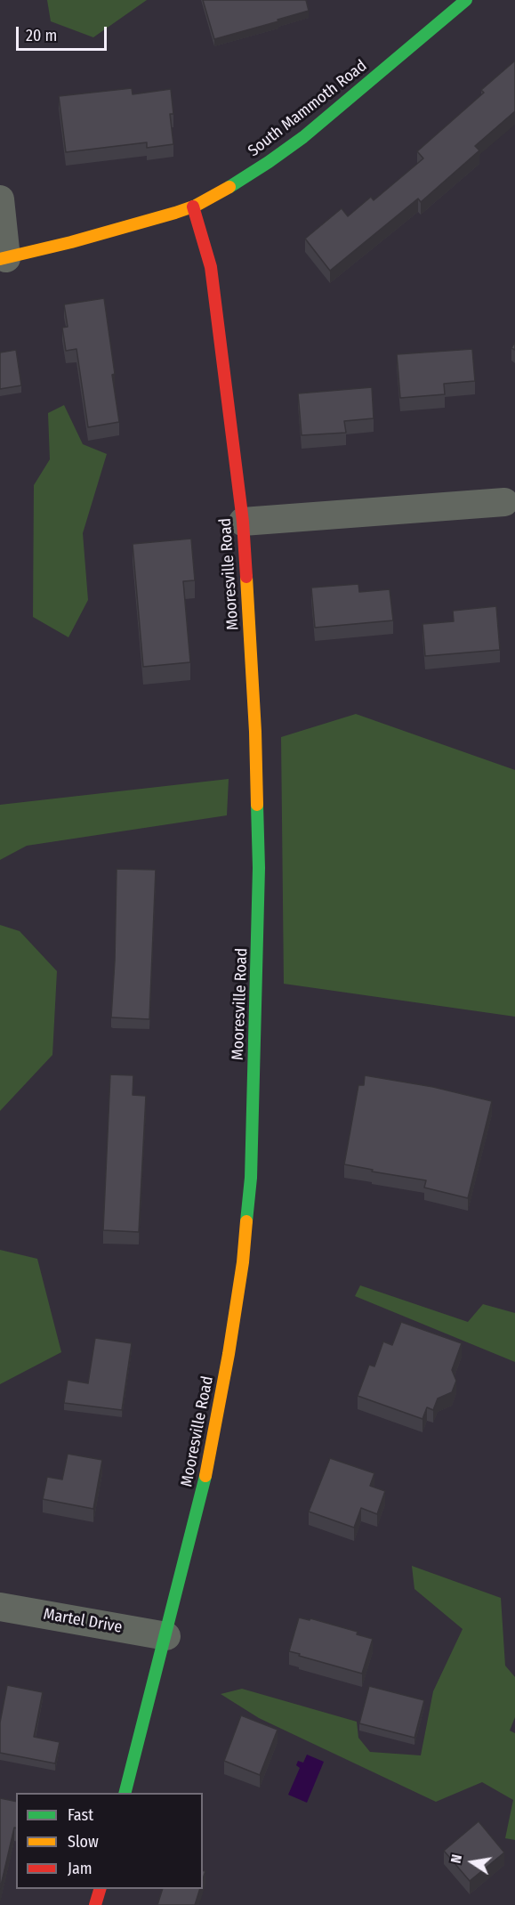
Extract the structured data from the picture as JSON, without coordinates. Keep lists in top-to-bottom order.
{
  "streets": {
    "street": ["South Mammoth Road", "Mooresville Road", "Martel Drive"]
  },
  "crossings": [
    ["South Mammoth Road", "Mooresville Road"],
    ["Mooresville Road", "Martel Drive"]
  ],
  "legend": ["Fast", "Slow", "Jam"],
  "scale_bar": "20 m",
  "north": "left"
}
